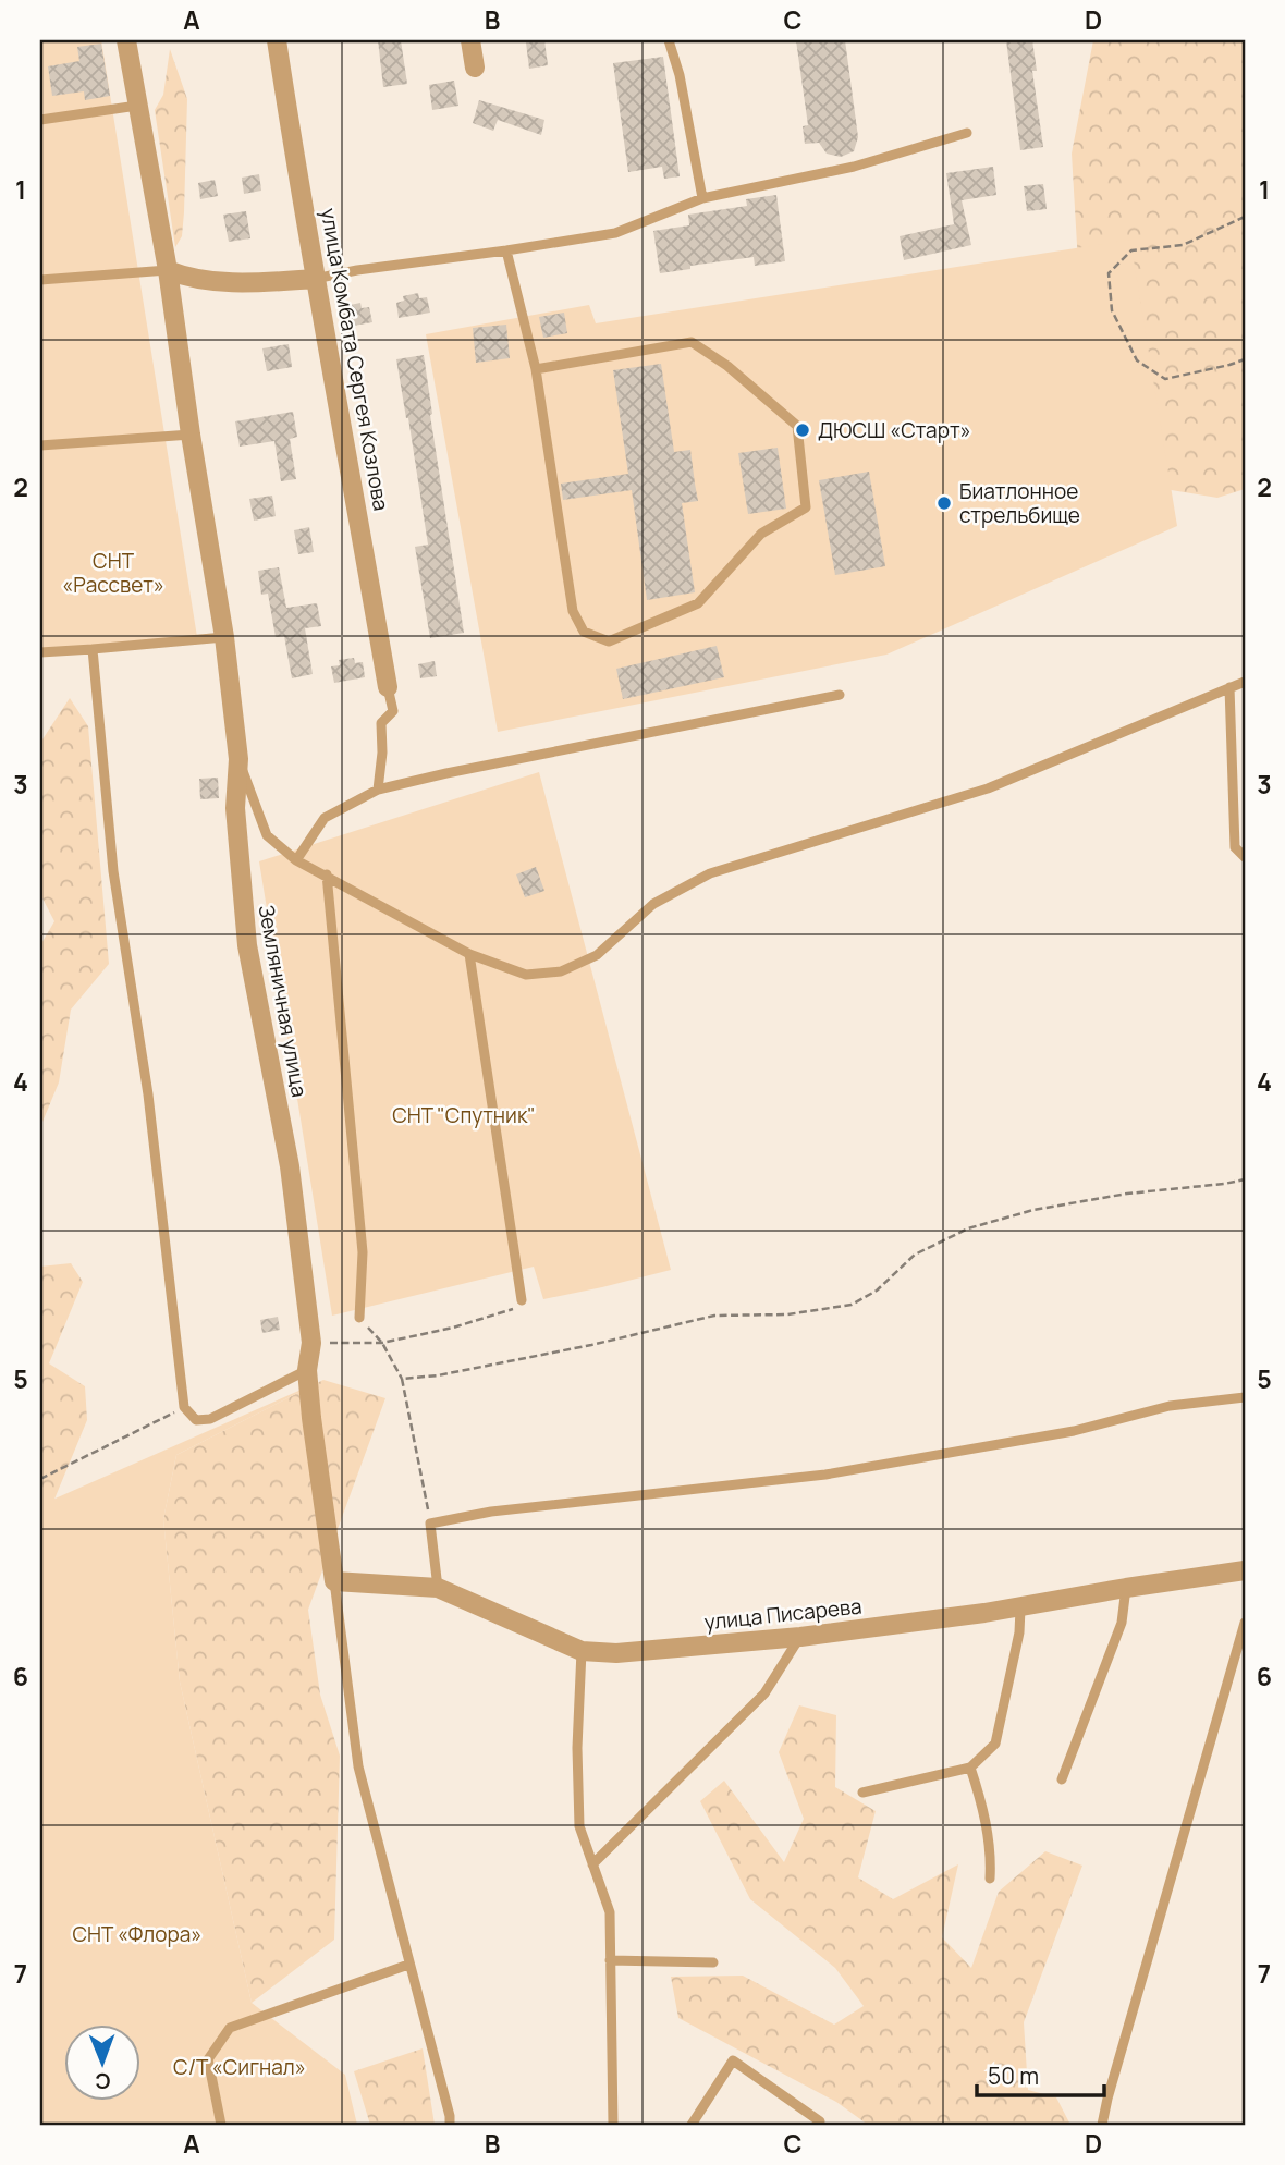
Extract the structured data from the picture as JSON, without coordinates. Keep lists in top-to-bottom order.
{
  "streets": {
    "street": ["улица Комбата Сергея Козлова", "Земляничная улица", "улица Писарева"]
  },
  "crossings": [
    ["Земляничная улица", "улица Писарева"]
  ],
  "parks": [
    "СНТ «Рассвет»",
    "СНТ \"Спутник\"",
    "СНТ «Флора»",
    "С/Т «Сигнал»"
  ],
  "places": ["ДЮСШ «Старт»", "Биатлонное стрельбище"],
  "scale_bar": "50 m",
  "north": "bottom",
  "grid": {
    "columns": [
      "A",
      "B",
      "C",
      "D"
    ],
    "rows": [
      "1",
      "2",
      "3",
      "4",
      "5",
      "6",
      "7"
    ]
  }
}
